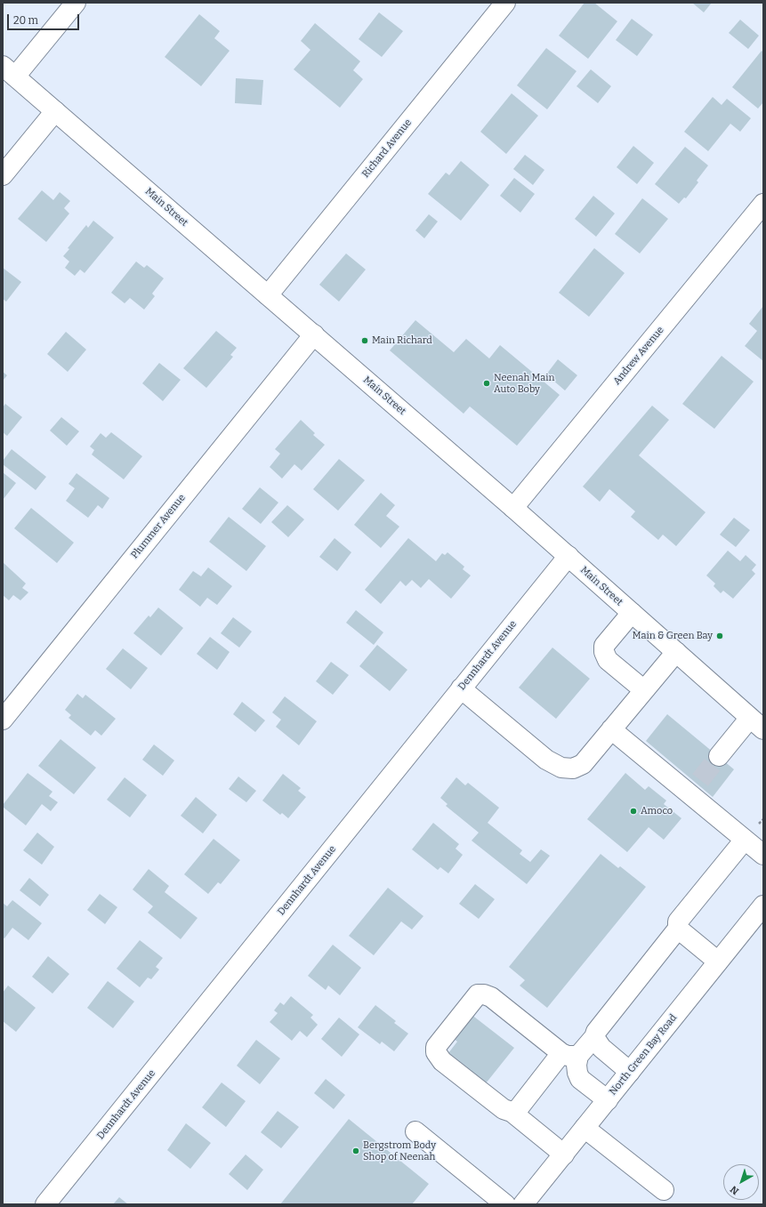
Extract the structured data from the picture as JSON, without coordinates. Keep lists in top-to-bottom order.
{
  "streets": {
    "street": [
      "Richard Avenue",
      "Main Street",
      "Andrew Avenue",
      "Plummer Avenue",
      "Dennhardt Avenue",
      "North Green Bay Road"
    ]
  },
  "crossings": [
    ["Richard Avenue", "Main Street"],
    ["Main Street", "Andrew Avenue"],
    ["Main Street", "Plummer Avenue"],
    ["Main Street", "Dennhardt Avenue"]
  ],
  "places": [
    "Main Richard",
    "Neenah Main Auto Boby",
    "Main & Green Bay",
    "Amoco",
    "Bergstrom Body Shop of Neenah"
  ],
  "scale_bar": "20 m",
  "north": "bottom left"
}
